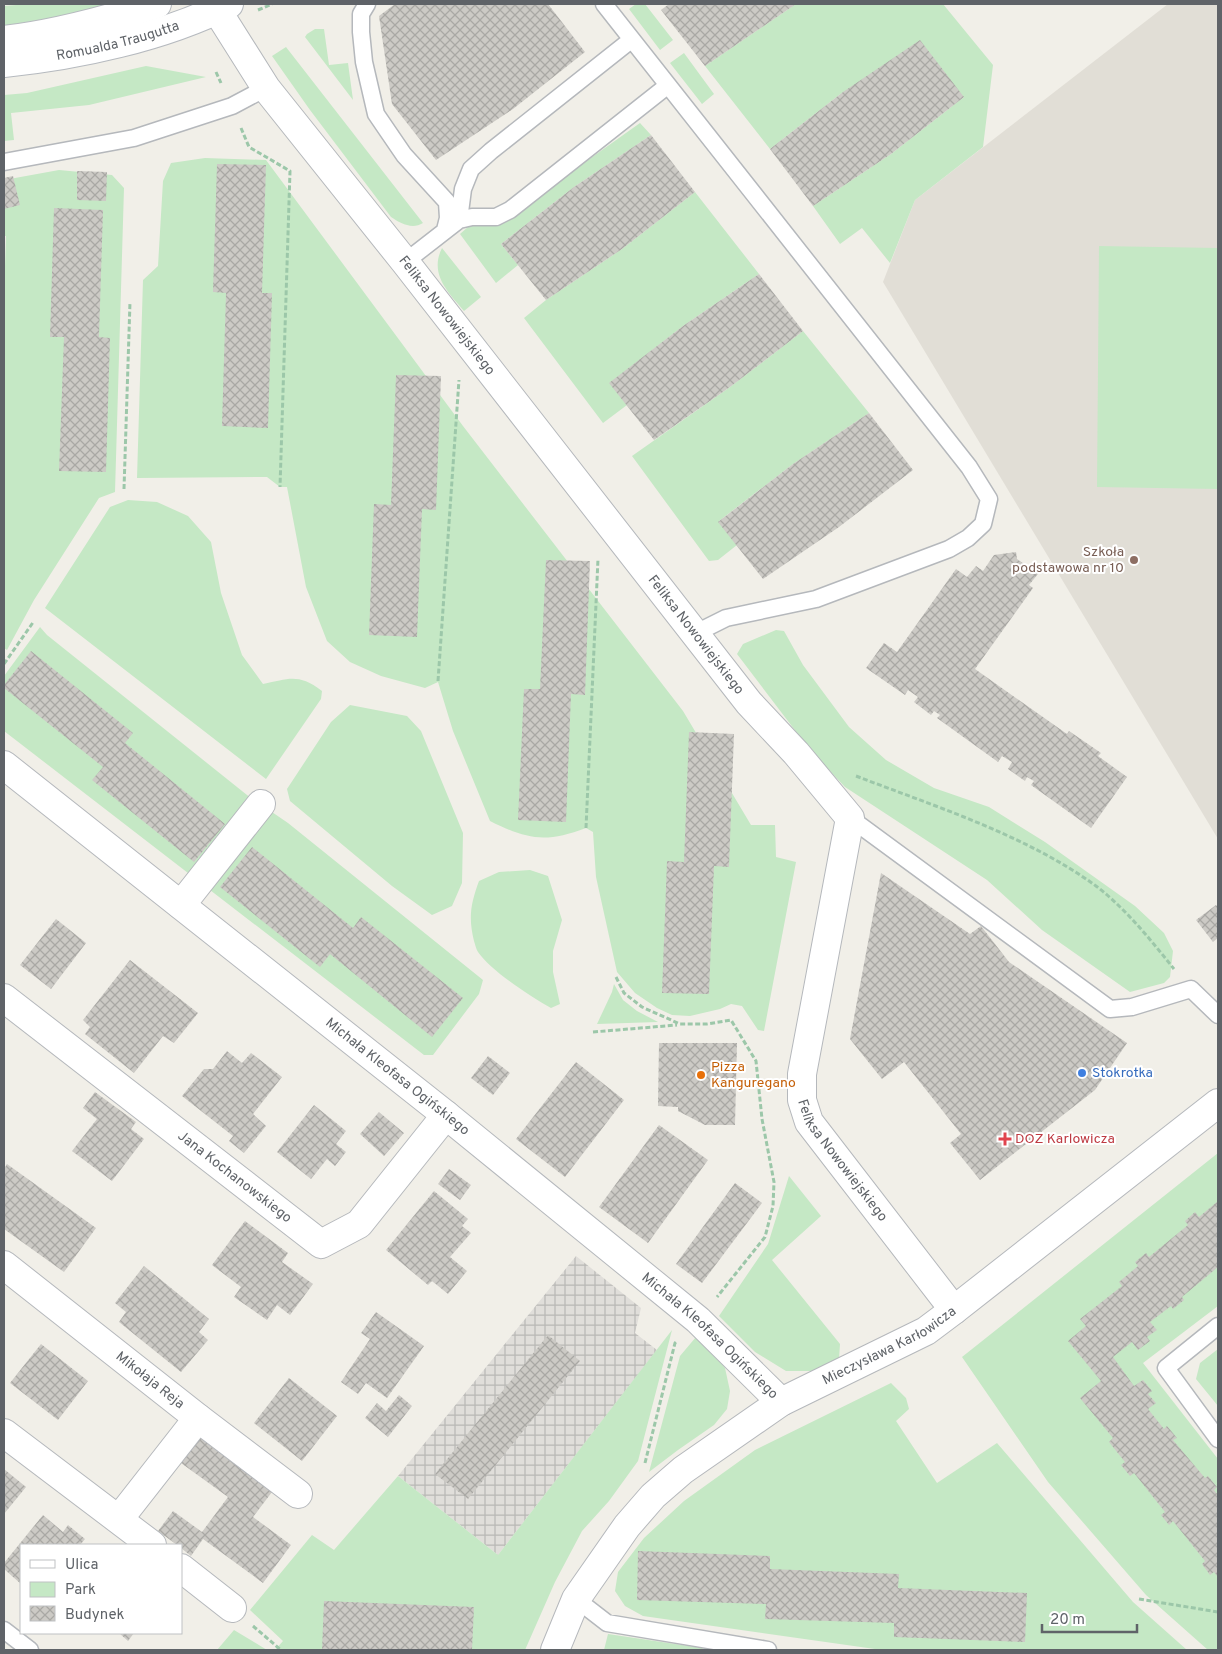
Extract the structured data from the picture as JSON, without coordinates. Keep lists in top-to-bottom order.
{
  "streets": {
    "street": [
      "Romualda Traugutta",
      "Feliksa Nowowiejskiego",
      "Michała Kleofasa Ogińskiego",
      "Jana Kochanowskiego",
      "Mieczysława Karłowicza",
      "Mikołaja Reja"
    ]
  },
  "crossings": [
    ["Romualda Traugutta", "Feliksa Nowowiejskiego"],
    ["Feliksa Nowowiejskiego", "Mieczysława Karłowicza"],
    ["Michała Kleofasa Ogińskiego", "Jana Kochanowskiego"],
    ["Michała Kleofasa Ogińskiego", "Mieczysława Karłowicza"]
  ],
  "places": {
    "other": ["Szkoła podstawowa nr 10", "Stokrotka", "Pizza Kanguregano"],
    "health": ["DOZ Karlowicza"]
  },
  "legend": ["Ulica", "Park", "Budynek"],
  "scale_bar": "20 m"
}
